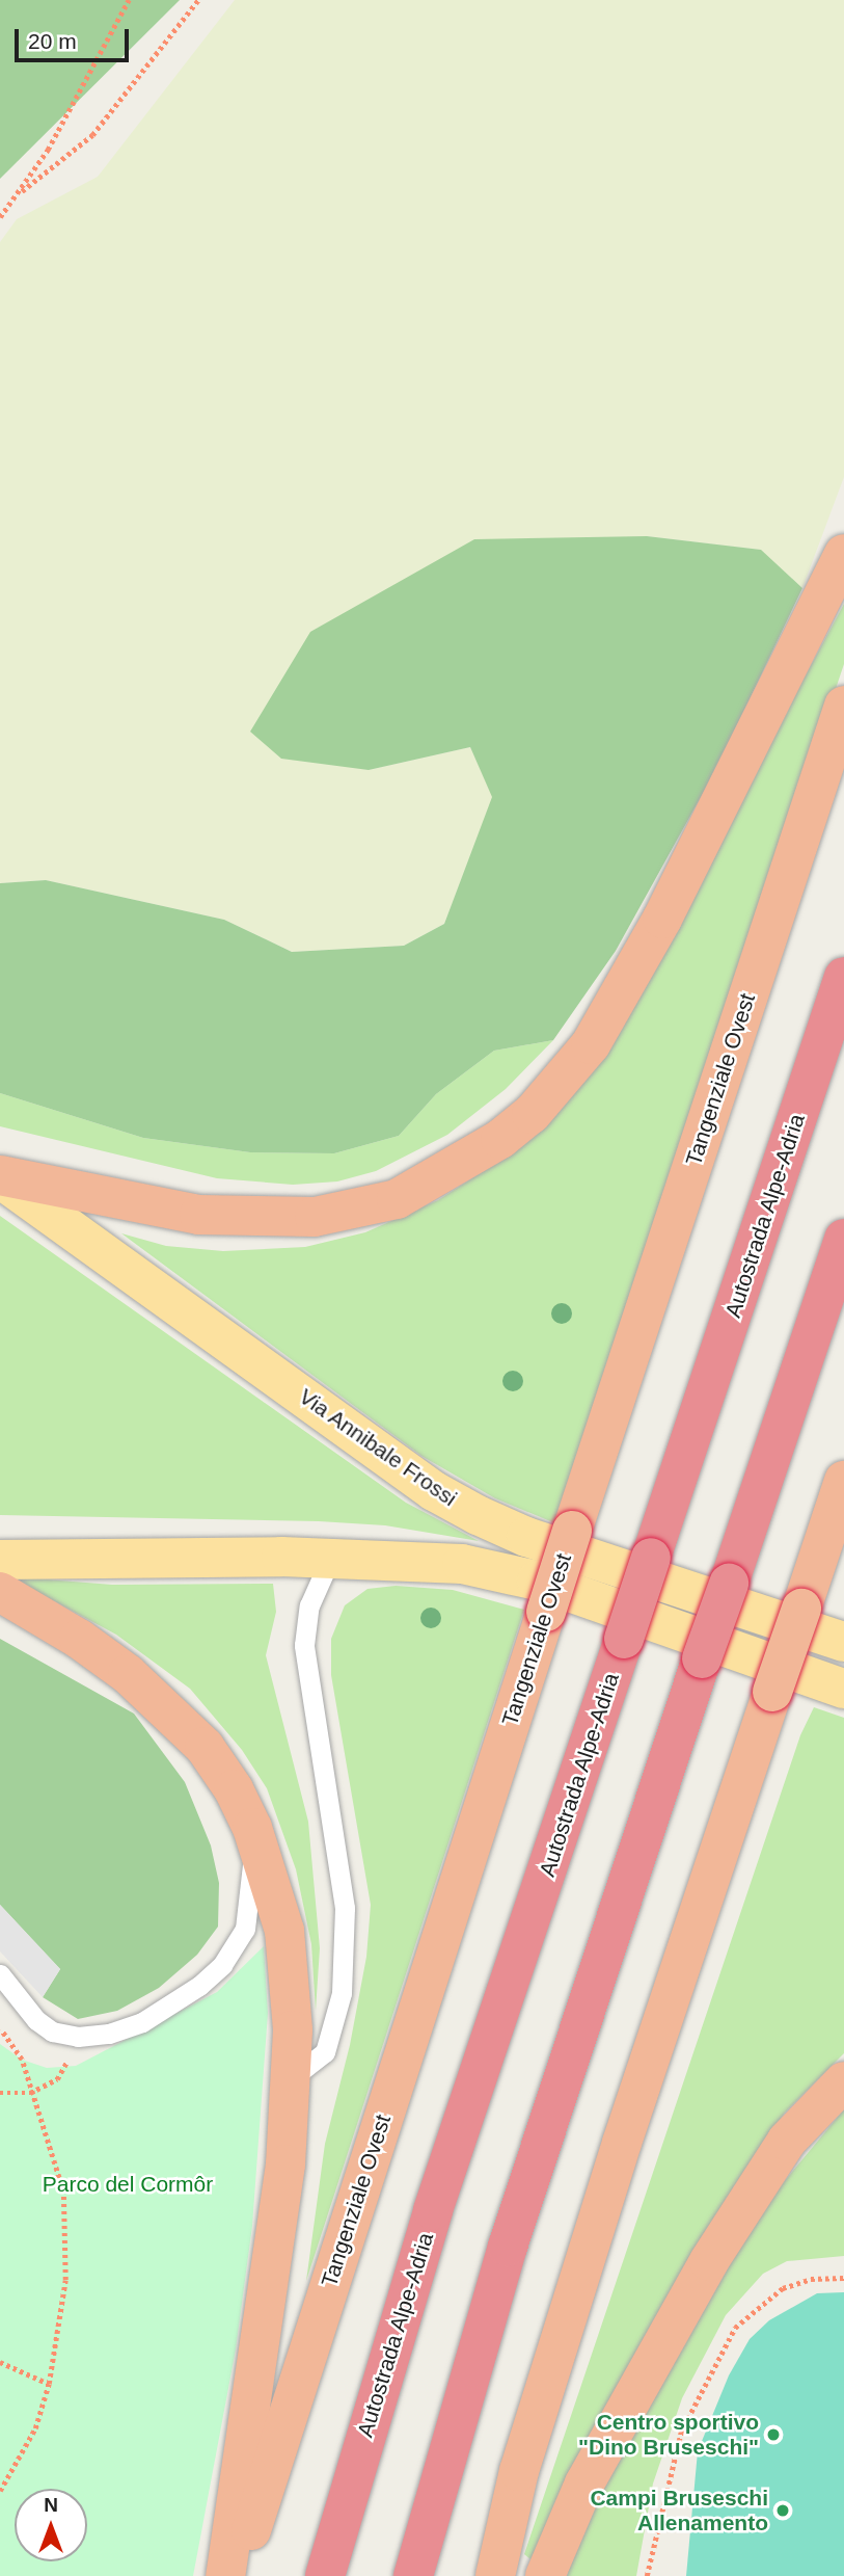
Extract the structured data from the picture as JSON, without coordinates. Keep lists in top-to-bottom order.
{
  "streets": {
    "highway": ["Tangenziale Ovest", "Autostrada Alpe-Adria"],
    "main road": ["Via Annibale Frossi"]
  },
  "parks": ["Parco del Cormôr"],
  "places": ["Centro sportivo \"Dino Bruseschi\"", "Campi Bruseschi Allenamento"],
  "scale_bar": "20 m",
  "north": "top"
}
